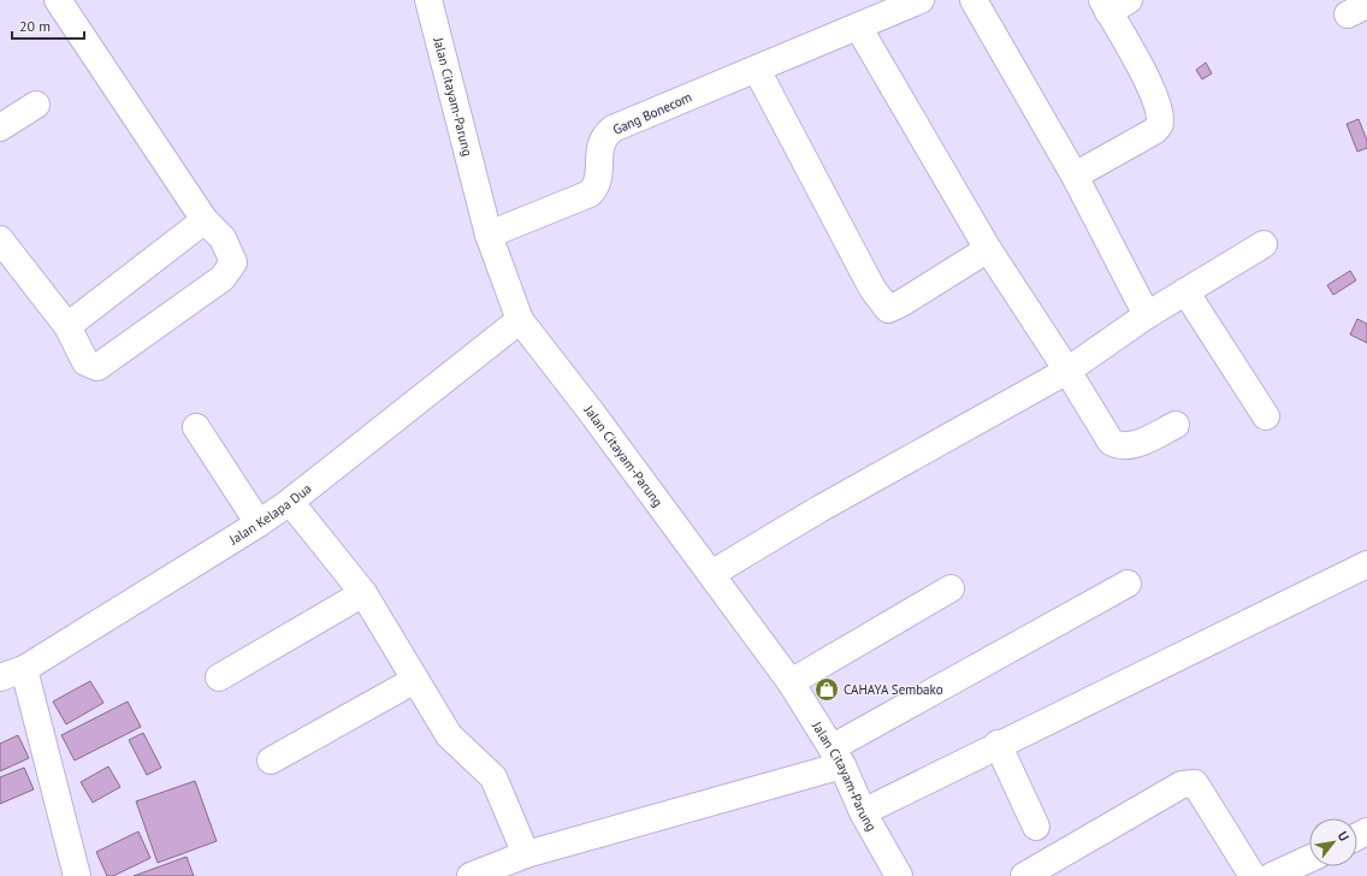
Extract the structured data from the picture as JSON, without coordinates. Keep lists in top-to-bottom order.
{
  "streets": {
    "street": ["Jalan Citayam-Parung", "Gang Bonecom", "Jalan Kelapa Dua"]
  },
  "crossings": [
    ["Jalan Citayam-Parung", "Gang Bonecom"],
    ["Jalan Citayam-Parung", "Jalan Kelapa Dua"]
  ],
  "places": {
    "shop": ["CAHAYA Sembako"]
  },
  "scale_bar": "20 m",
  "north": "top right"
}
